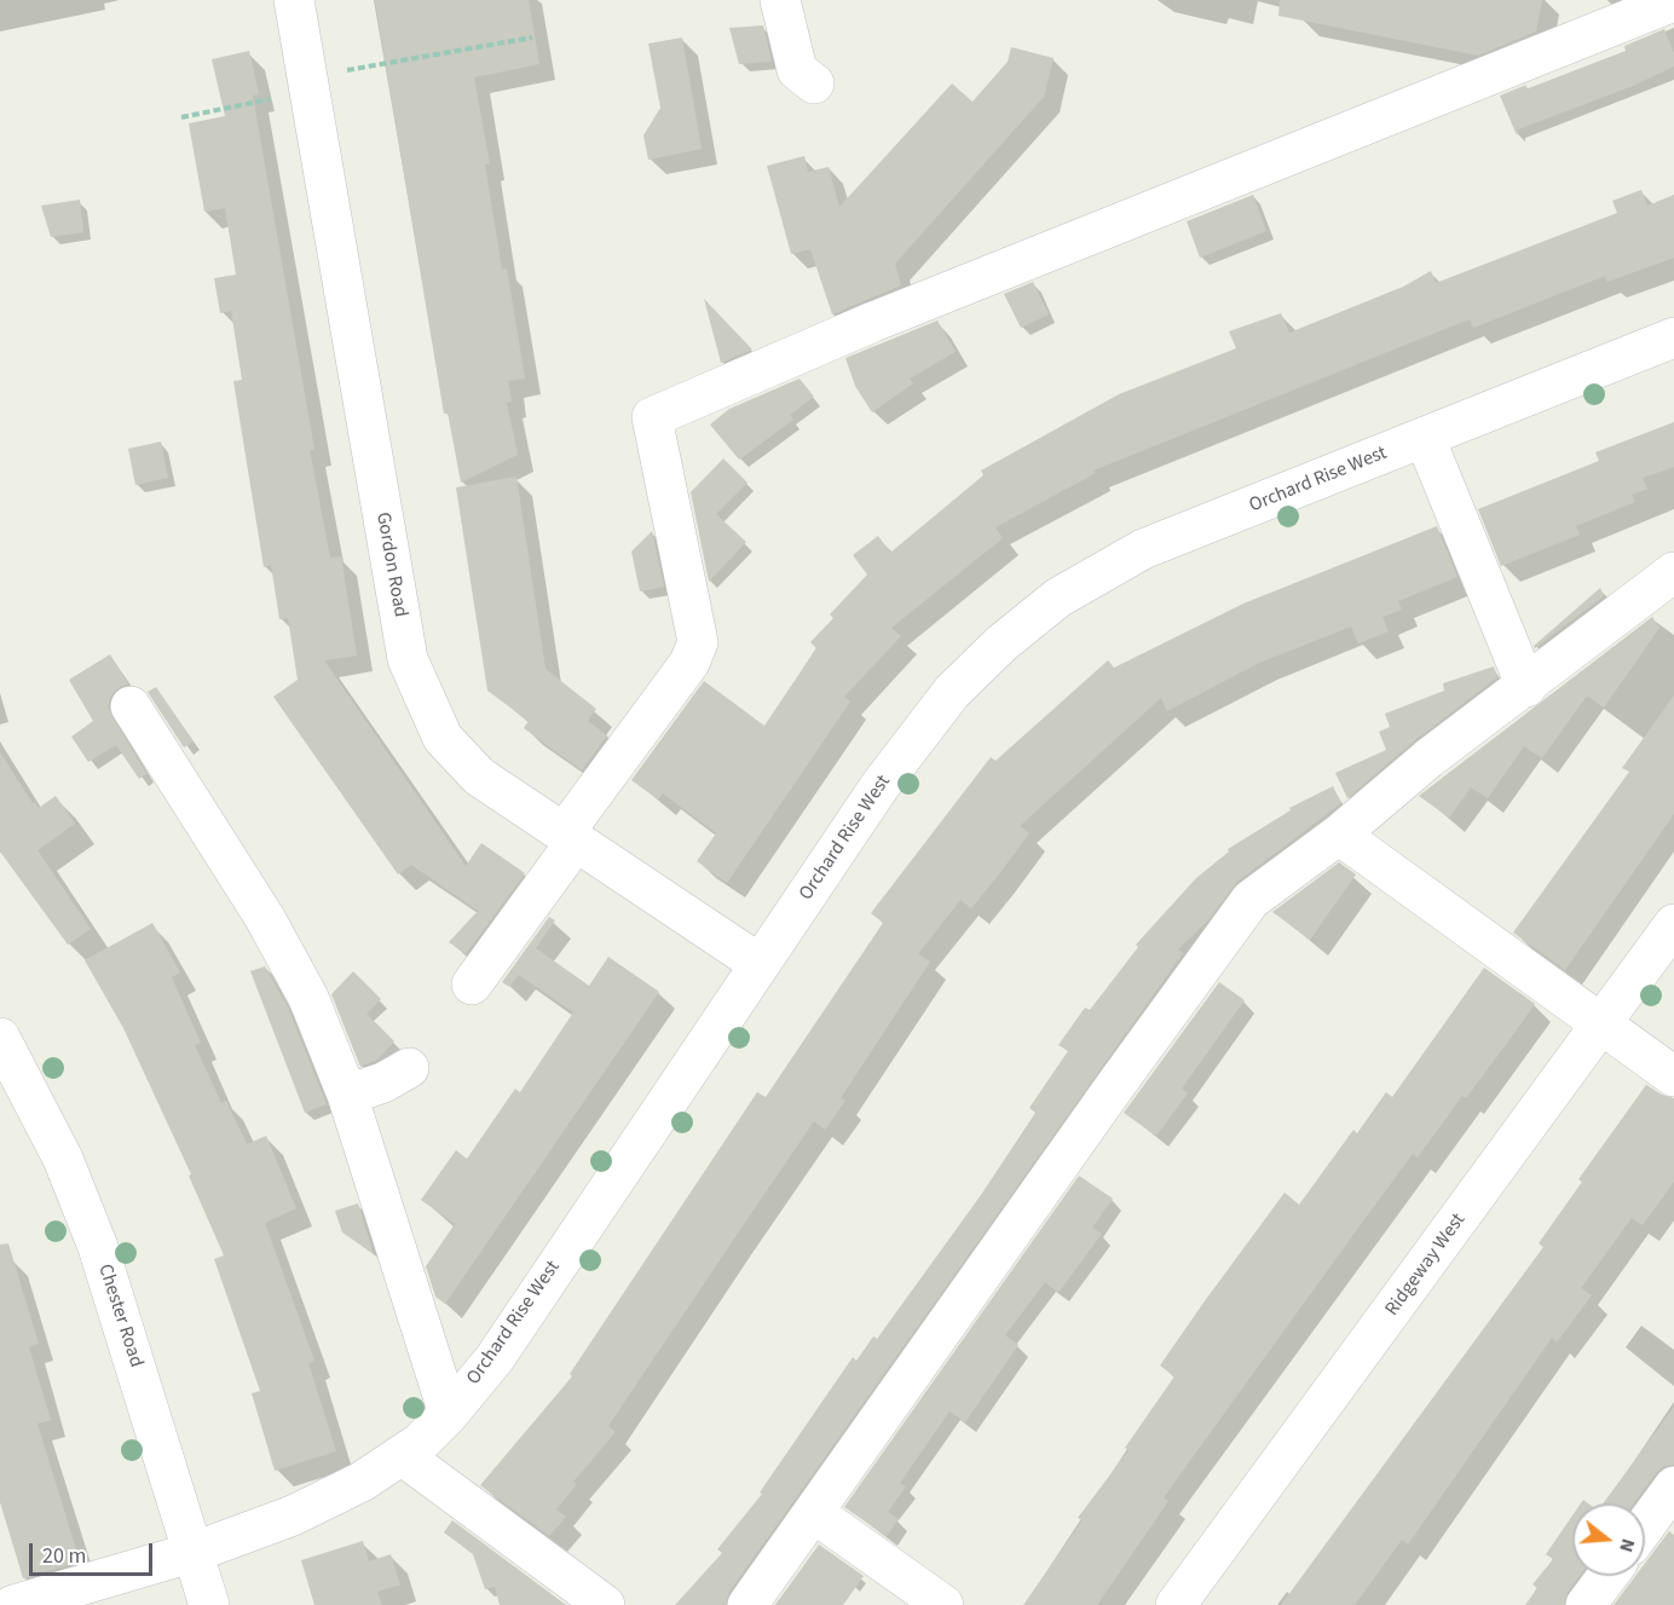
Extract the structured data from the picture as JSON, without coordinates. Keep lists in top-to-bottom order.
{
  "streets": {
    "street": [
      "Orchard Rise West",
      "Gordon Road",
      "Ridgeway West",
      "Chester Road"
    ]
  },
  "crossings": [
    ["Orchard Rise West", "Gordon Road"],
    ["Orchard Rise West", "Chester Road"]
  ],
  "scale_bar": "20 m",
  "north": "right"
}
